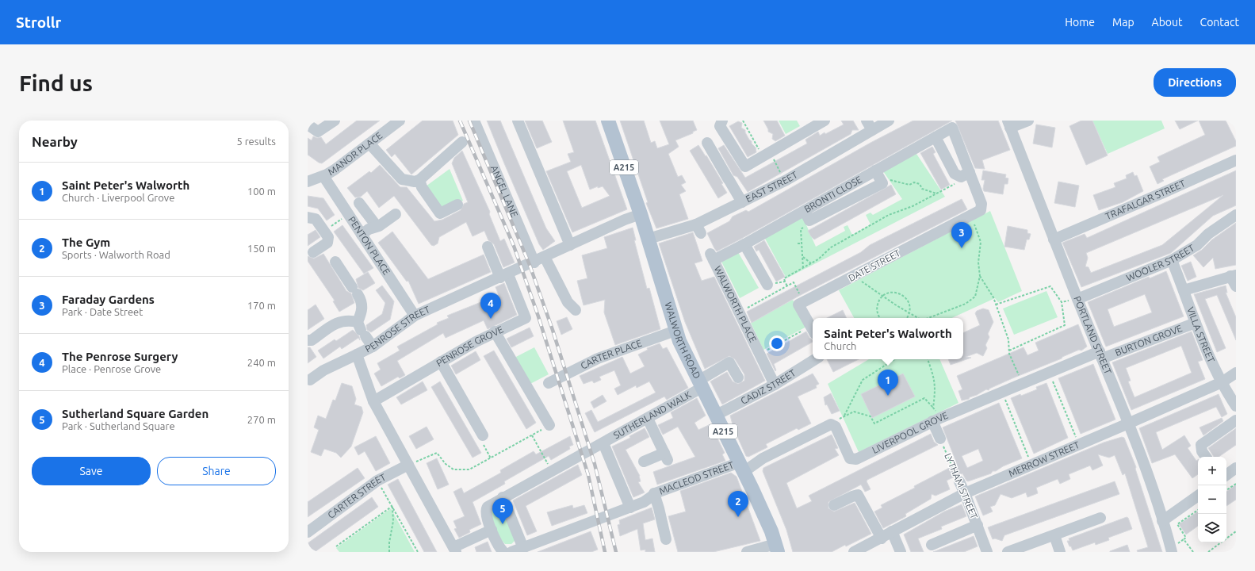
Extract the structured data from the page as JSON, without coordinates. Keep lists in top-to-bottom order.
{
  "streets": {
    "main road": ["A215", "WALWORTH ROAD"],
    "street": [
      "MANOR PLACE",
      "EAST STREET",
      "ANGEL LANE",
      "BRONTI CLOSE",
      "TRAFALGAR STREET",
      "PENTON PLACE",
      "WOOLER STREET",
      "DATE STREET",
      "WALWORTH PLACE",
      "PENROSE STREET",
      "VILLA STREET",
      "PORTLAND STREET",
      "BURTON GROVE",
      "PENROSE GROVE",
      "CARTER PLACE",
      "CADIZ STREET",
      "SUTHERLAND WALK",
      "LIVERPOOL GROVE",
      "MERROW STREET",
      "MACLEOD STREET",
      "LYTHAM STREET",
      "CARTER STREET"
    ]
  },
  "crossings": [
    ["MANOR PLACE", "PENTON PLACE"],
    ["EAST STREET", "WALWORTH ROAD"],
    ["ANGEL LANE", "PENROSE STREET"],
    ["BRONTI CLOSE", "WALWORTH PLACE"],
    ["TRAFALGAR STREET", "PORTLAND STREET"],
    ["PENTON PLACE", "PENROSE STREET"],
    ["WOOLER STREET", "VILLA STREET"],
    ["WOOLER STREET", "PORTLAND STREET"],
    ["WALWORTH PLACE", "CADIZ STREET"],
    ["PENROSE STREET", "WALWORTH ROAD"],
    ["PENROSE STREET", "PENROSE GROVE"],
    ["PENROSE STREET", "CARTER STREET"],
    ["VILLA STREET", "BURTON GROVE"],
    ["VILLA STREET", "MERROW STREET"],
    ["PORTLAND STREET", "BURTON GROVE"],
    ["PORTLAND STREET", "LIVERPOOL GROVE"],
    ["PORTLAND STREET", "MERROW STREET"],
    ["WALWORTH ROAD", "CARTER PLACE"],
    ["WALWORTH ROAD", "CADIZ STREET"],
    ["WALWORTH ROAD", "SUTHERLAND WALK"],
    ["WALWORTH ROAD", "MACLEOD STREET"],
    ["BURTON GROVE", "LIVERPOOL GROVE"],
    ["MERROW STREET", "LYTHAM STREET"]
  ],
  "page": {
    "header": "Strollr",
    "nav": [
      "Home",
      "Map",
      "About",
      "Contact"
    ],
    "buttons": [
      "Directions",
      ["Save", "Share"]
    ],
    "title": "Find us",
    "heading": ["Nearby", "5 results"],
    "list": [
      {
        "mark": "1",
        "name": "Saint Peter's Walworth",
        "note": "Church · Liverpool Grove",
        "value": "100 m"
      },
      {
        "mark": "2",
        "name": "The Gym",
        "note": "Sports · Walworth Road",
        "value": "150 m"
      },
      {
        "mark": "3",
        "name": "Faraday Gardens",
        "note": "Park · Date Street",
        "value": "170 m"
      },
      {
        "mark": "4",
        "name": "The Penrose Surgery",
        "note": "Place · Penrose Grove",
        "value": "240 m"
      },
      {
        "mark": "5",
        "name": "Sutherland Square Garden",
        "note": "Park · Sutherland Square",
        "value": "270 m"
      }
    ],
    "pins": [
      "3",
      "4",
      "1",
      "2",
      "5"
    ],
    "popup": ["Saint Peter's Walworth", "Church"],
    "map_buttons": ["+", "−"]
  }
}
